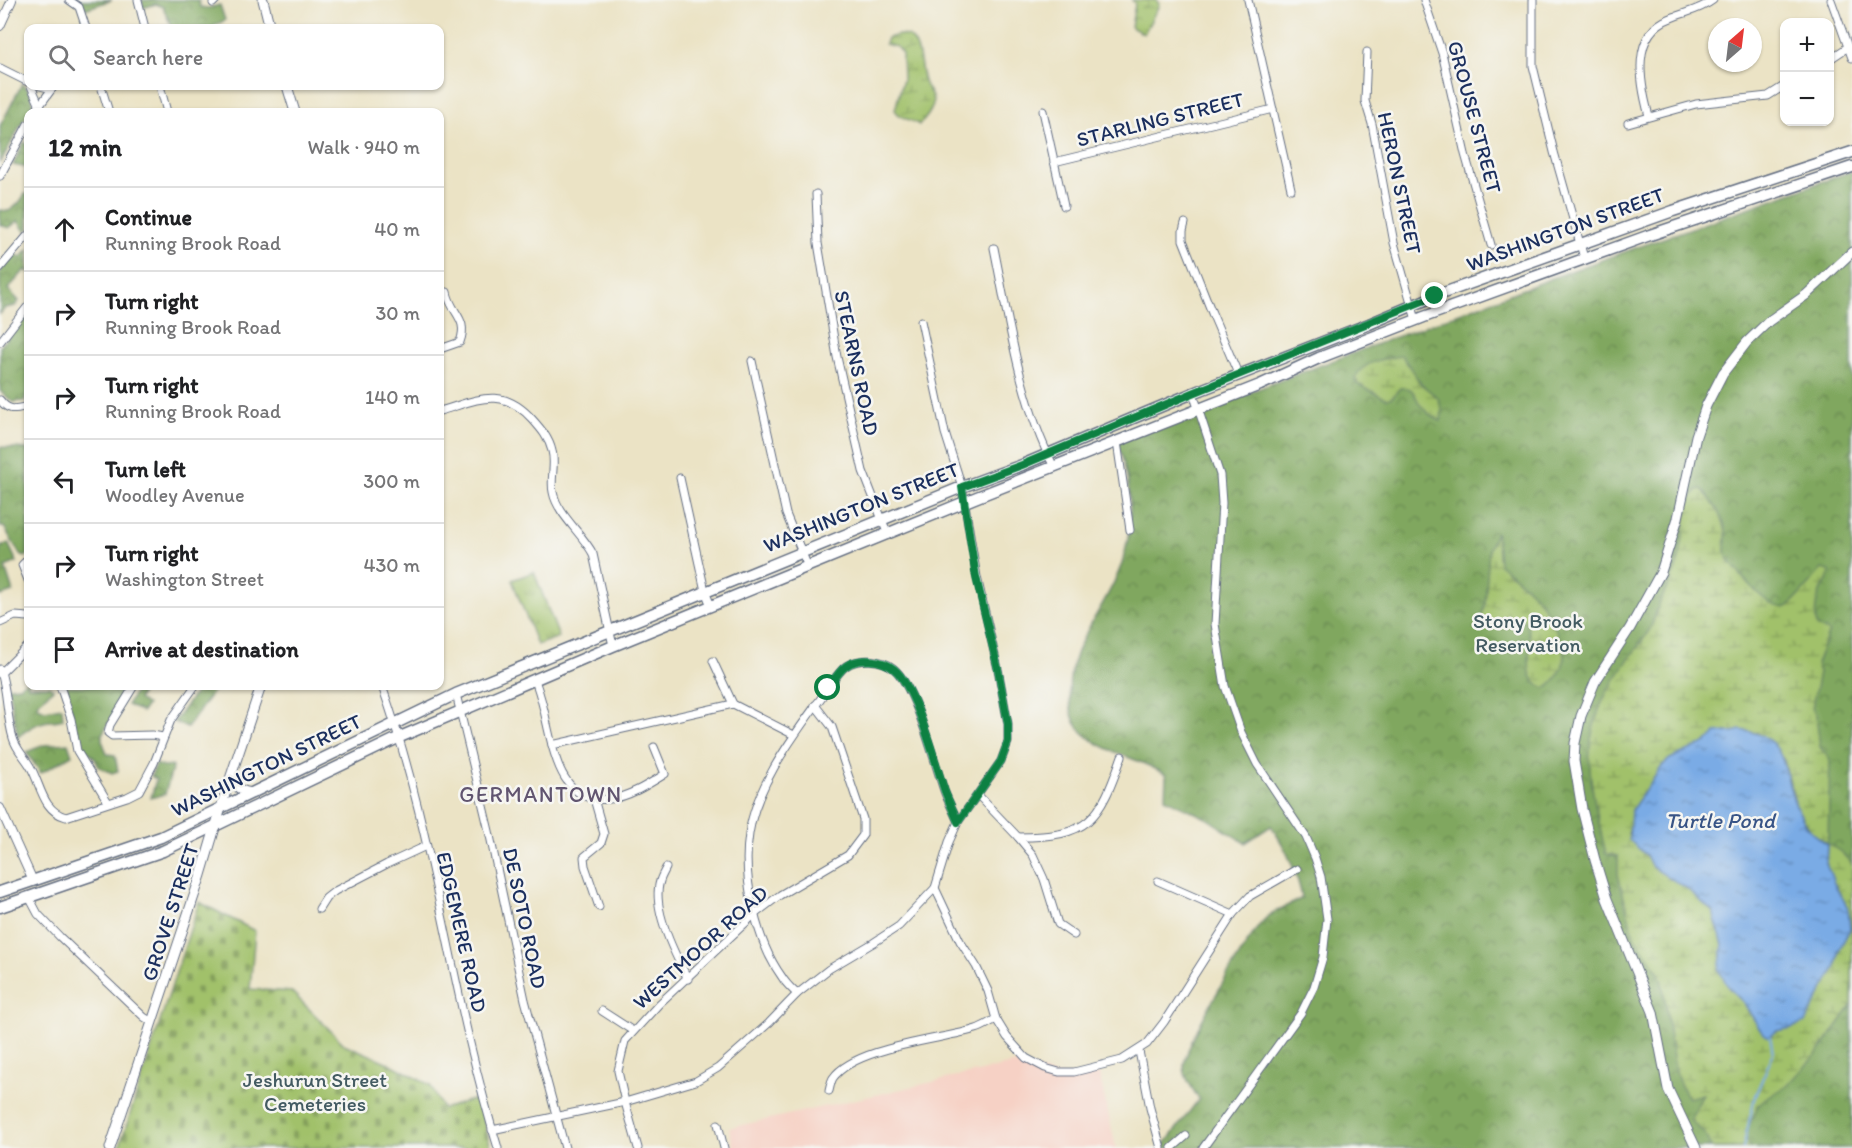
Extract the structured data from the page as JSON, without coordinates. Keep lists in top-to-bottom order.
{
  "streets": {
    "main road": ["WASHINGTON STREET", "GROVE STREET"],
    "street": [
      "GROUSE STREET",
      "STARLING STREET",
      "HERON STREET",
      "STEARNS ROAD",
      "DE SOTO ROAD",
      "EDGEMERE ROAD",
      "WESTMOOR ROAD"
    ]
  },
  "crossings": [
    ["HERON STREET", "WASHINGTON STREET"],
    ["WASHINGTON STREET", "STEARNS ROAD"],
    ["WASHINGTON STREET", "GROVE STREET"],
    ["WASHINGTON STREET", "DE SOTO ROAD"],
    ["WASHINGTON STREET", "EDGEMERE ROAD"]
  ],
  "districts": ["GERMANTOWN"],
  "water": ["Turtle Pond"],
  "parks": ["Stony Brook Reservation", "Jeshurun Street Cemeteries"],
  "north": "top right",
  "page": {
    "map_buttons": ["+", "−"],
    "search": "Search here",
    "heading": ["12 min", "Walk · 940 m"],
    "list": [
      ["Continue", "Running Brook Road", "40 m"],
      ["Turn right", "Running Brook Road", "30 m"],
      ["Turn right", "Running Brook Road", "140 m"],
      ["Turn left", "Woodley Avenue", "300 m"],
      ["Turn right", "Washington Street", "430 m"],
      "Arrive at destination"
    ]
  }
}
